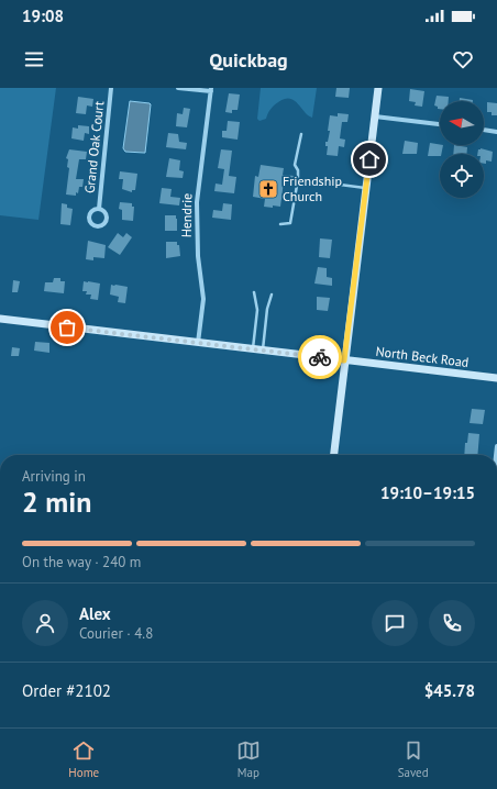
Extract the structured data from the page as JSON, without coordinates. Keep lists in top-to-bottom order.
{
  "streets": {
    "main road": ["North Beck Road"],
    "street": ["Grand Oak Court", "Hendrie"]
  },
  "crossings": [
    ["Hendrie", "North Beck Road"]
  ],
  "places": {
    "church": ["Friendship Church"]
  },
  "north": "left",
  "page": {
    "status": "19:08",
    "header": "Quickbag",
    "heading": ["2 min", "Arriving in", "19:10–19:15"],
    "panel": [
      "Alex",
      "Courier · 4.8",
      "Order #2102",
      "$45.78"
    ],
    "bar": "On the way · 240 m",
    "tabs": ["Home", "Map", "Saved"]
  }
}
